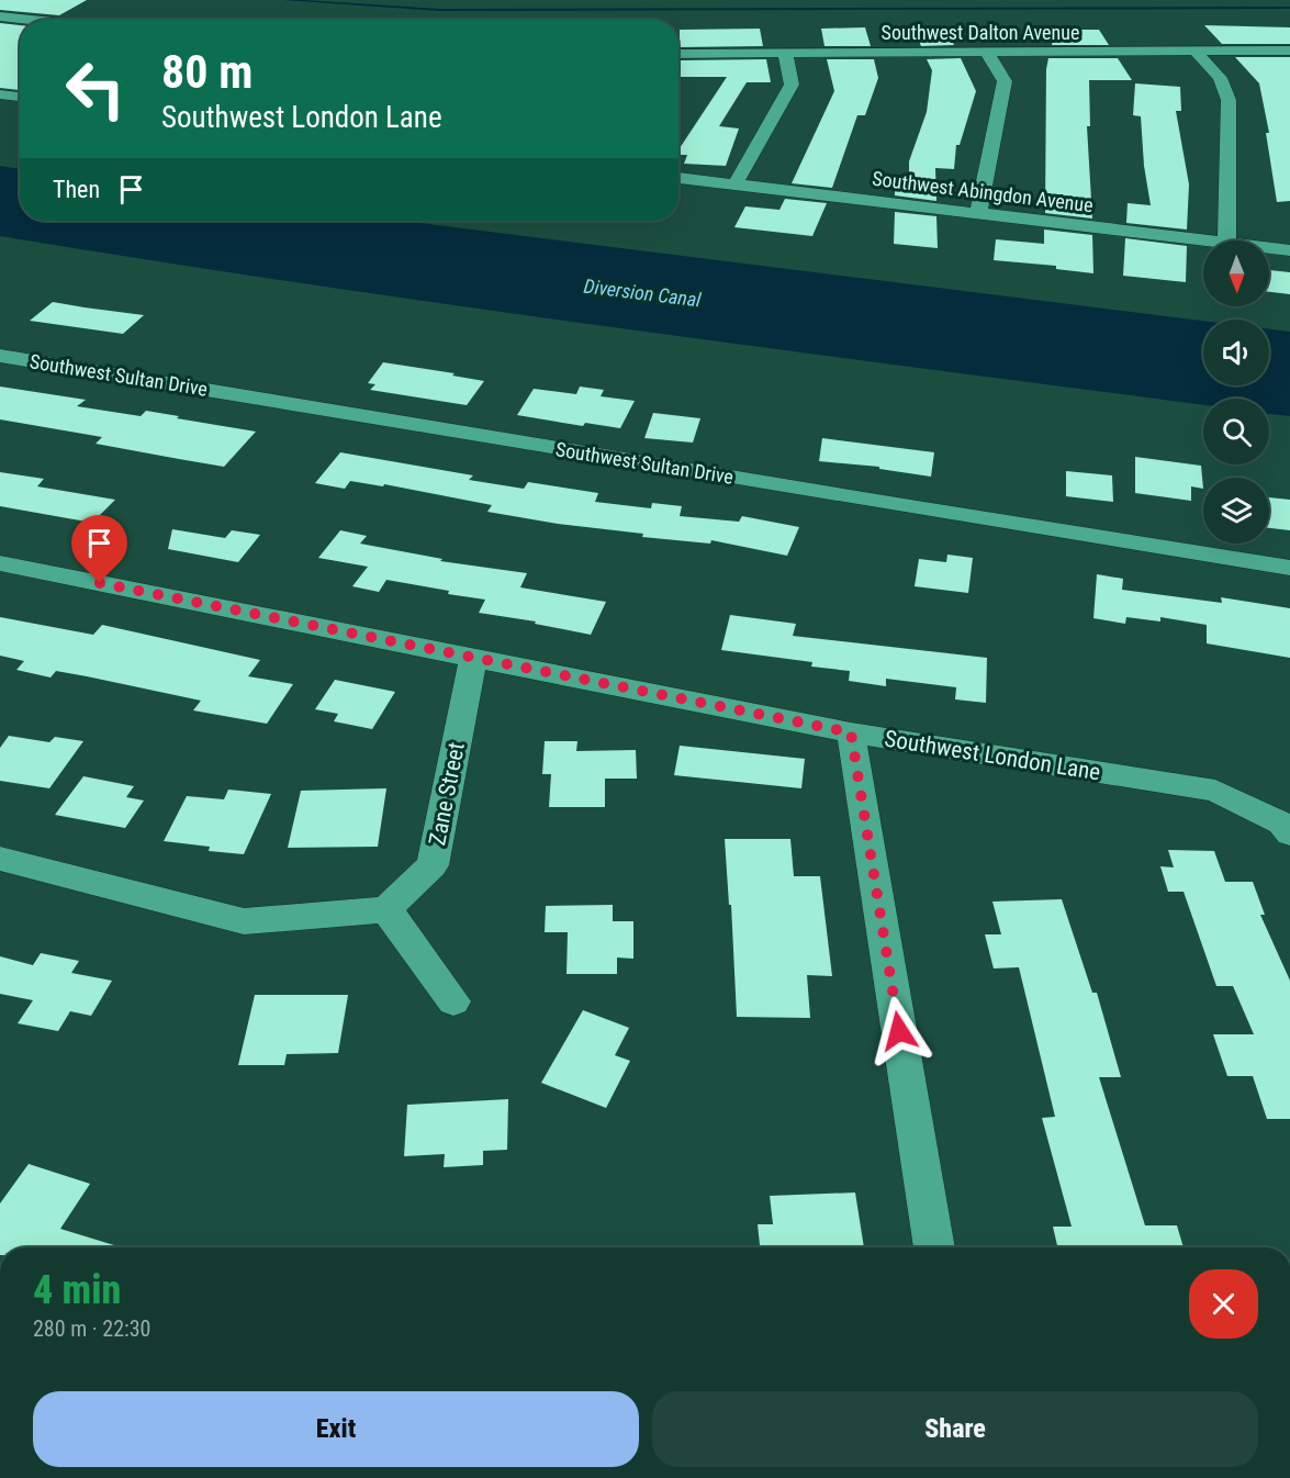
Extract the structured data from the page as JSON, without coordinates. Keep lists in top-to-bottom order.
{
  "streets": {
    "street": [
      "Southwest Dalton Avenue",
      "Southwest Abingdon Avenue",
      "Southwest Sultan Drive",
      "Southwest London Lane",
      "Zane Street"
    ]
  },
  "crossings": [
    ["Southwest London Lane", "Zane Street"]
  ],
  "water": ["Diversion Canal"],
  "north": "bottom",
  "page": {
    "turn": ["80 m", "Southwest London Lane"],
    "then": "Then",
    "heading": ["4 min", "280 m · 22:30"],
    "buttons": ["Exit", "Share"]
  }
}
